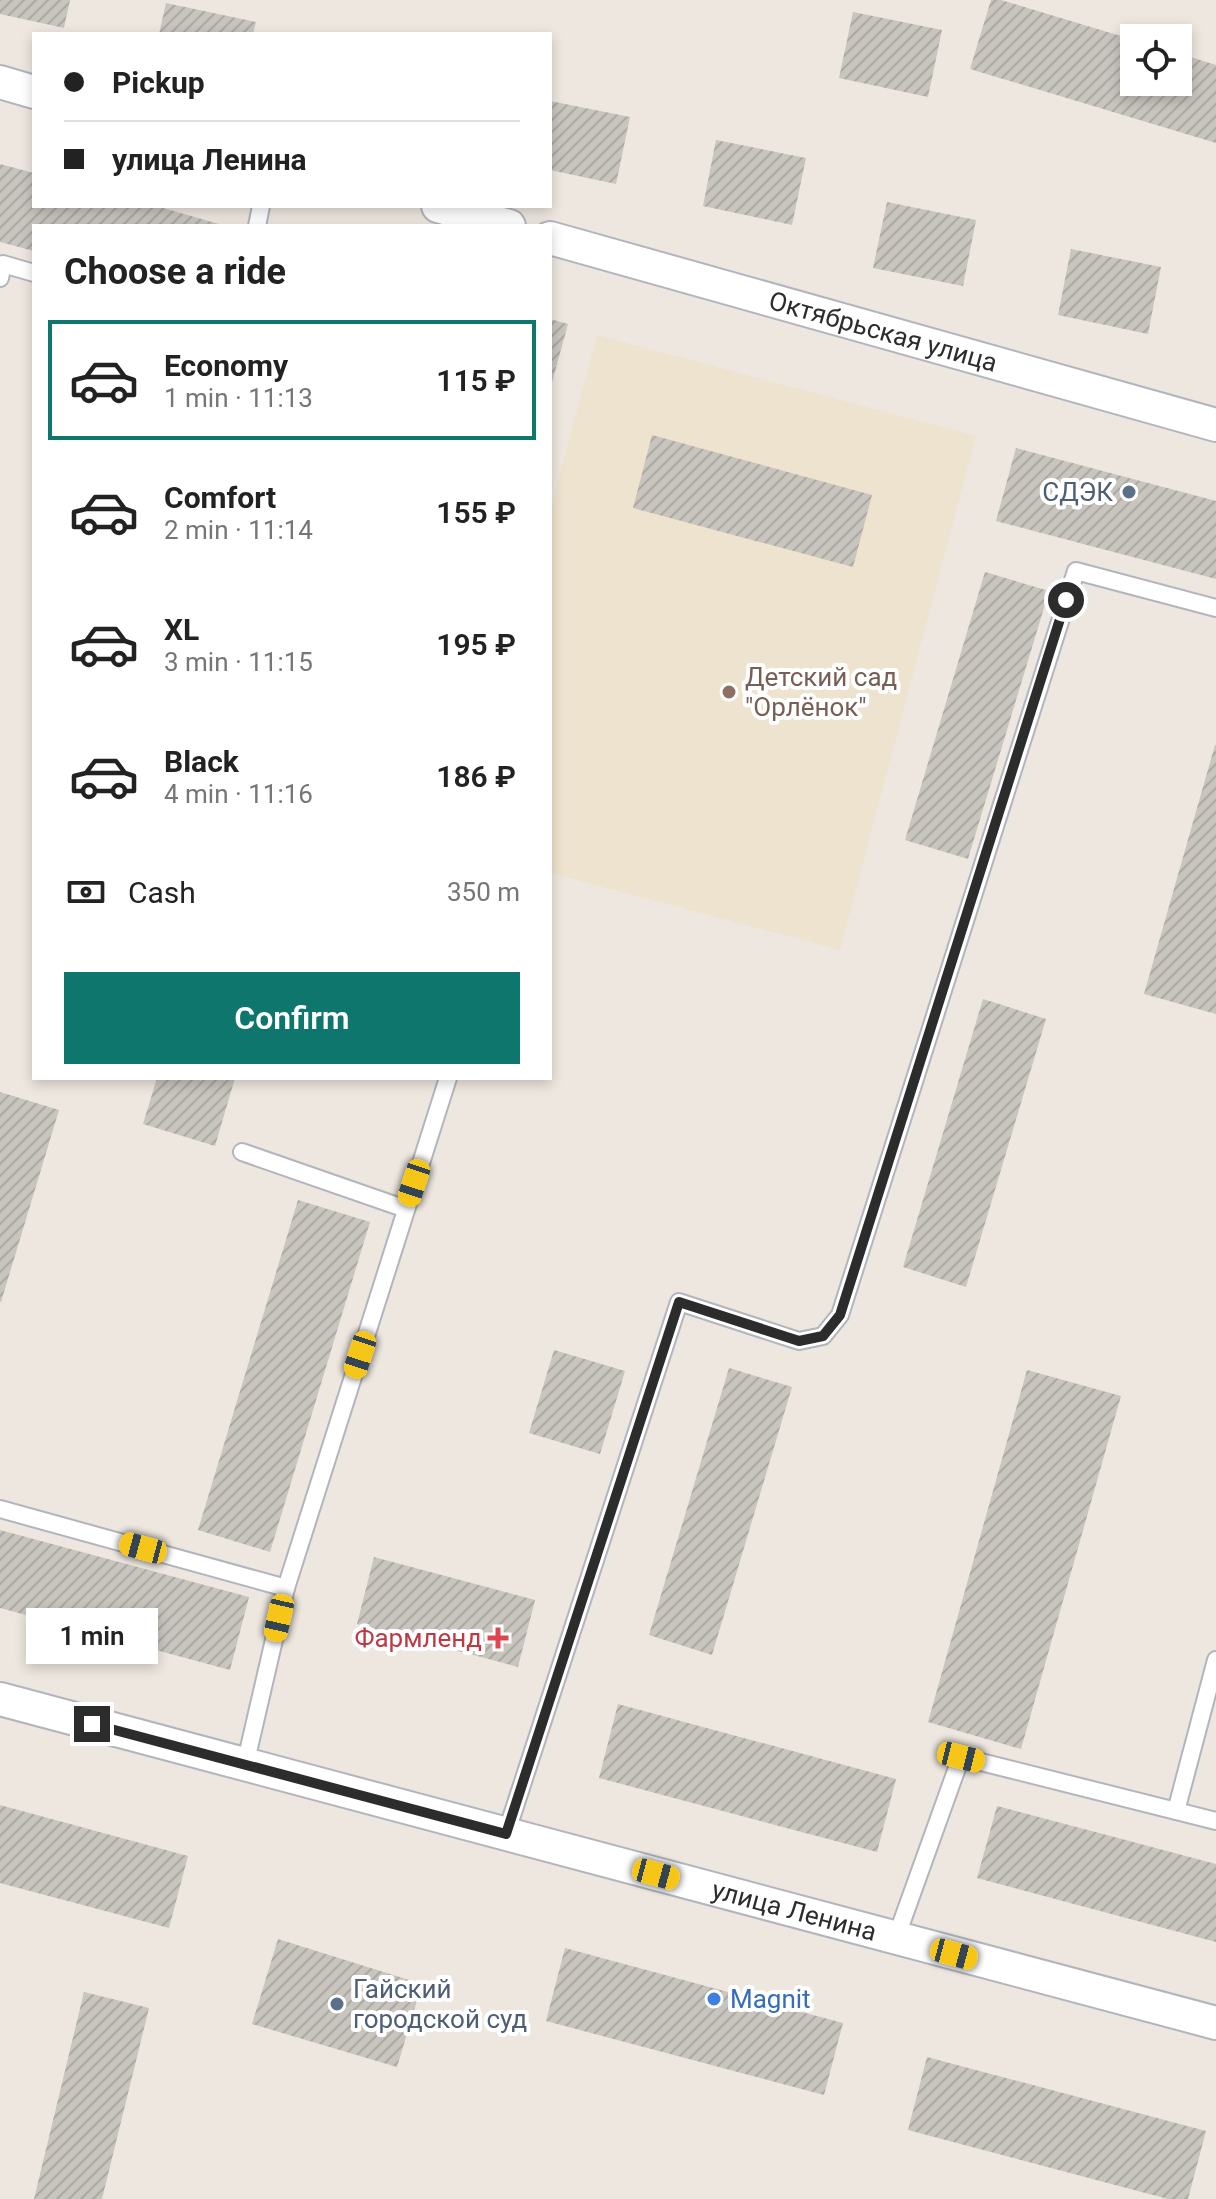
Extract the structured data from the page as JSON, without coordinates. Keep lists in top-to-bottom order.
{
  "streets": {
    "street": ["Октябрьская улица", "улица Ленина"]
  },
  "places": {
    "other": [
      "СДЭК",
      "Детский сад \"Орлёнок\"",
      "Magnit",
      "Гайский городской суд"
    ],
    "health": ["Фармленд"]
  },
  "page": {
    "banner": ["Pickup", "улица Ленина"],
    "heading": "Choose a ride",
    "list": [
      {
        "name": "Economy",
        "note": "1 min · 11:13",
        "value": "115 ₽"
      },
      {
        "name": "Comfort",
        "note": "2 min · 11:14",
        "value": "155 ₽"
      },
      {
        "name": "XL",
        "note": "3 min · 11:15",
        "value": "195 ₽"
      },
      {
        "name": "Black",
        "note": "4 min · 11:16",
        "value": "186 ₽"
      }
    ],
    "pay": ["Cash", "350 m"],
    "buttons": "Confirm",
    "bubble": "1 min"
  }
}
